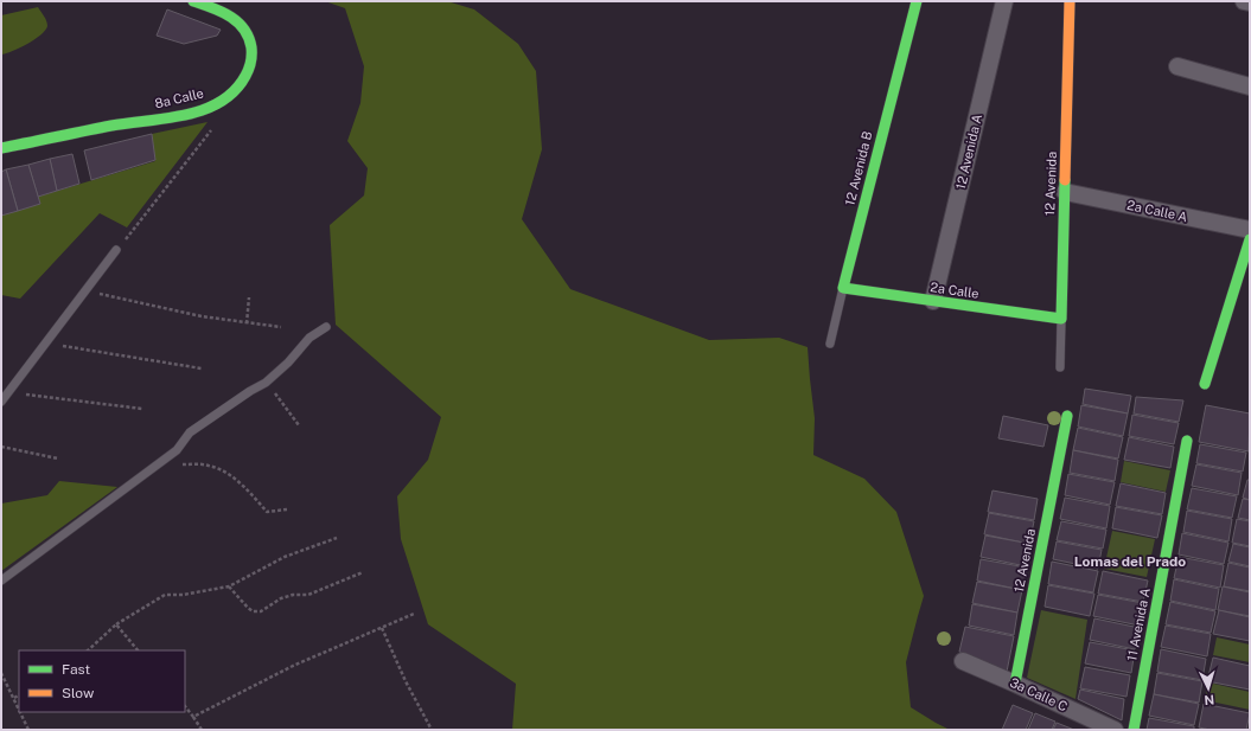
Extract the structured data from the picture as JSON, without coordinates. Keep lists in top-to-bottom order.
{
  "streets": {
    "street": [
      "8a Calle",
      "12 Avenida A",
      "12 Avenida B",
      "12 Avenida",
      "2a Calle A",
      "2a Calle",
      "11 Avenida A",
      "3a Calle C"
    ]
  },
  "crossings": [
    ["12 Avenida A", "2a Calle"],
    ["12 Avenida B", "2a Calle"],
    ["12 Avenida", "2a Calle A"],
    ["12 Avenida", "2a Calle"],
    ["12 Avenida", "3a Calle C"]
  ],
  "districts": ["Lomas del Prado"],
  "legend": ["Fast", "Slow"],
  "north": "bottom"
}
